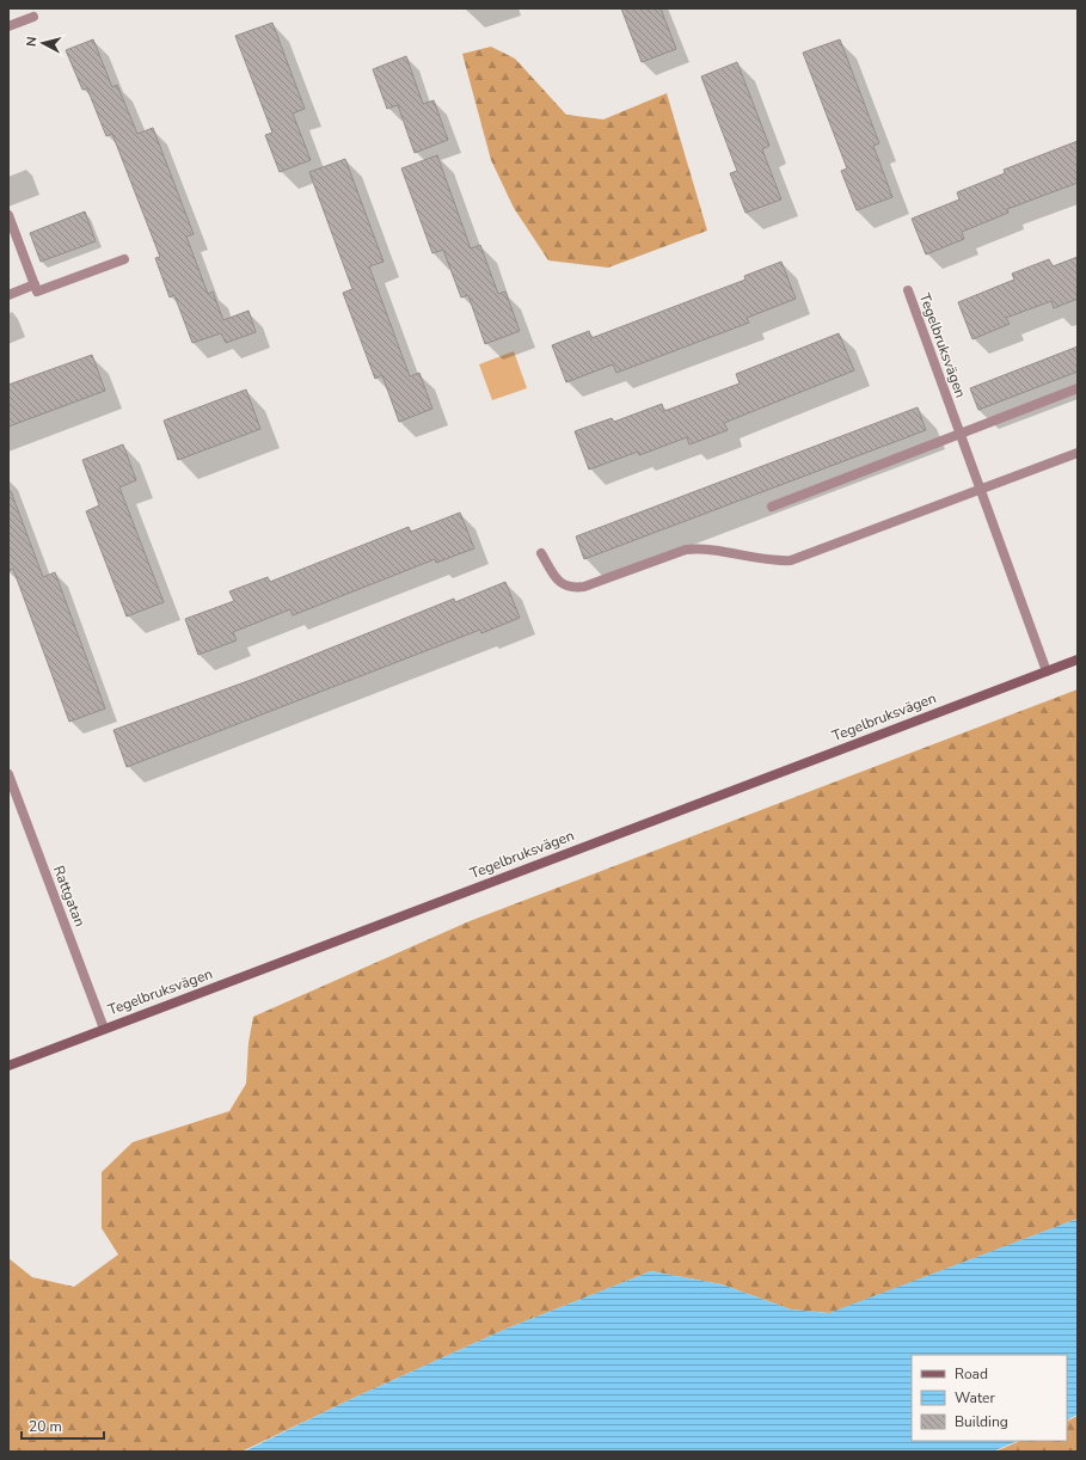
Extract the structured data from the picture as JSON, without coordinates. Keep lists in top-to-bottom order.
{
  "streets": {
    "street": ["Tegelbruksvägen", "Rattgatan"]
  },
  "crossings": [
    ["Tegelbruksvägen", "Rattgatan"]
  ],
  "legend": ["Road", "Water", "Building"],
  "scale_bar": "20 m",
  "north": "left"
}
